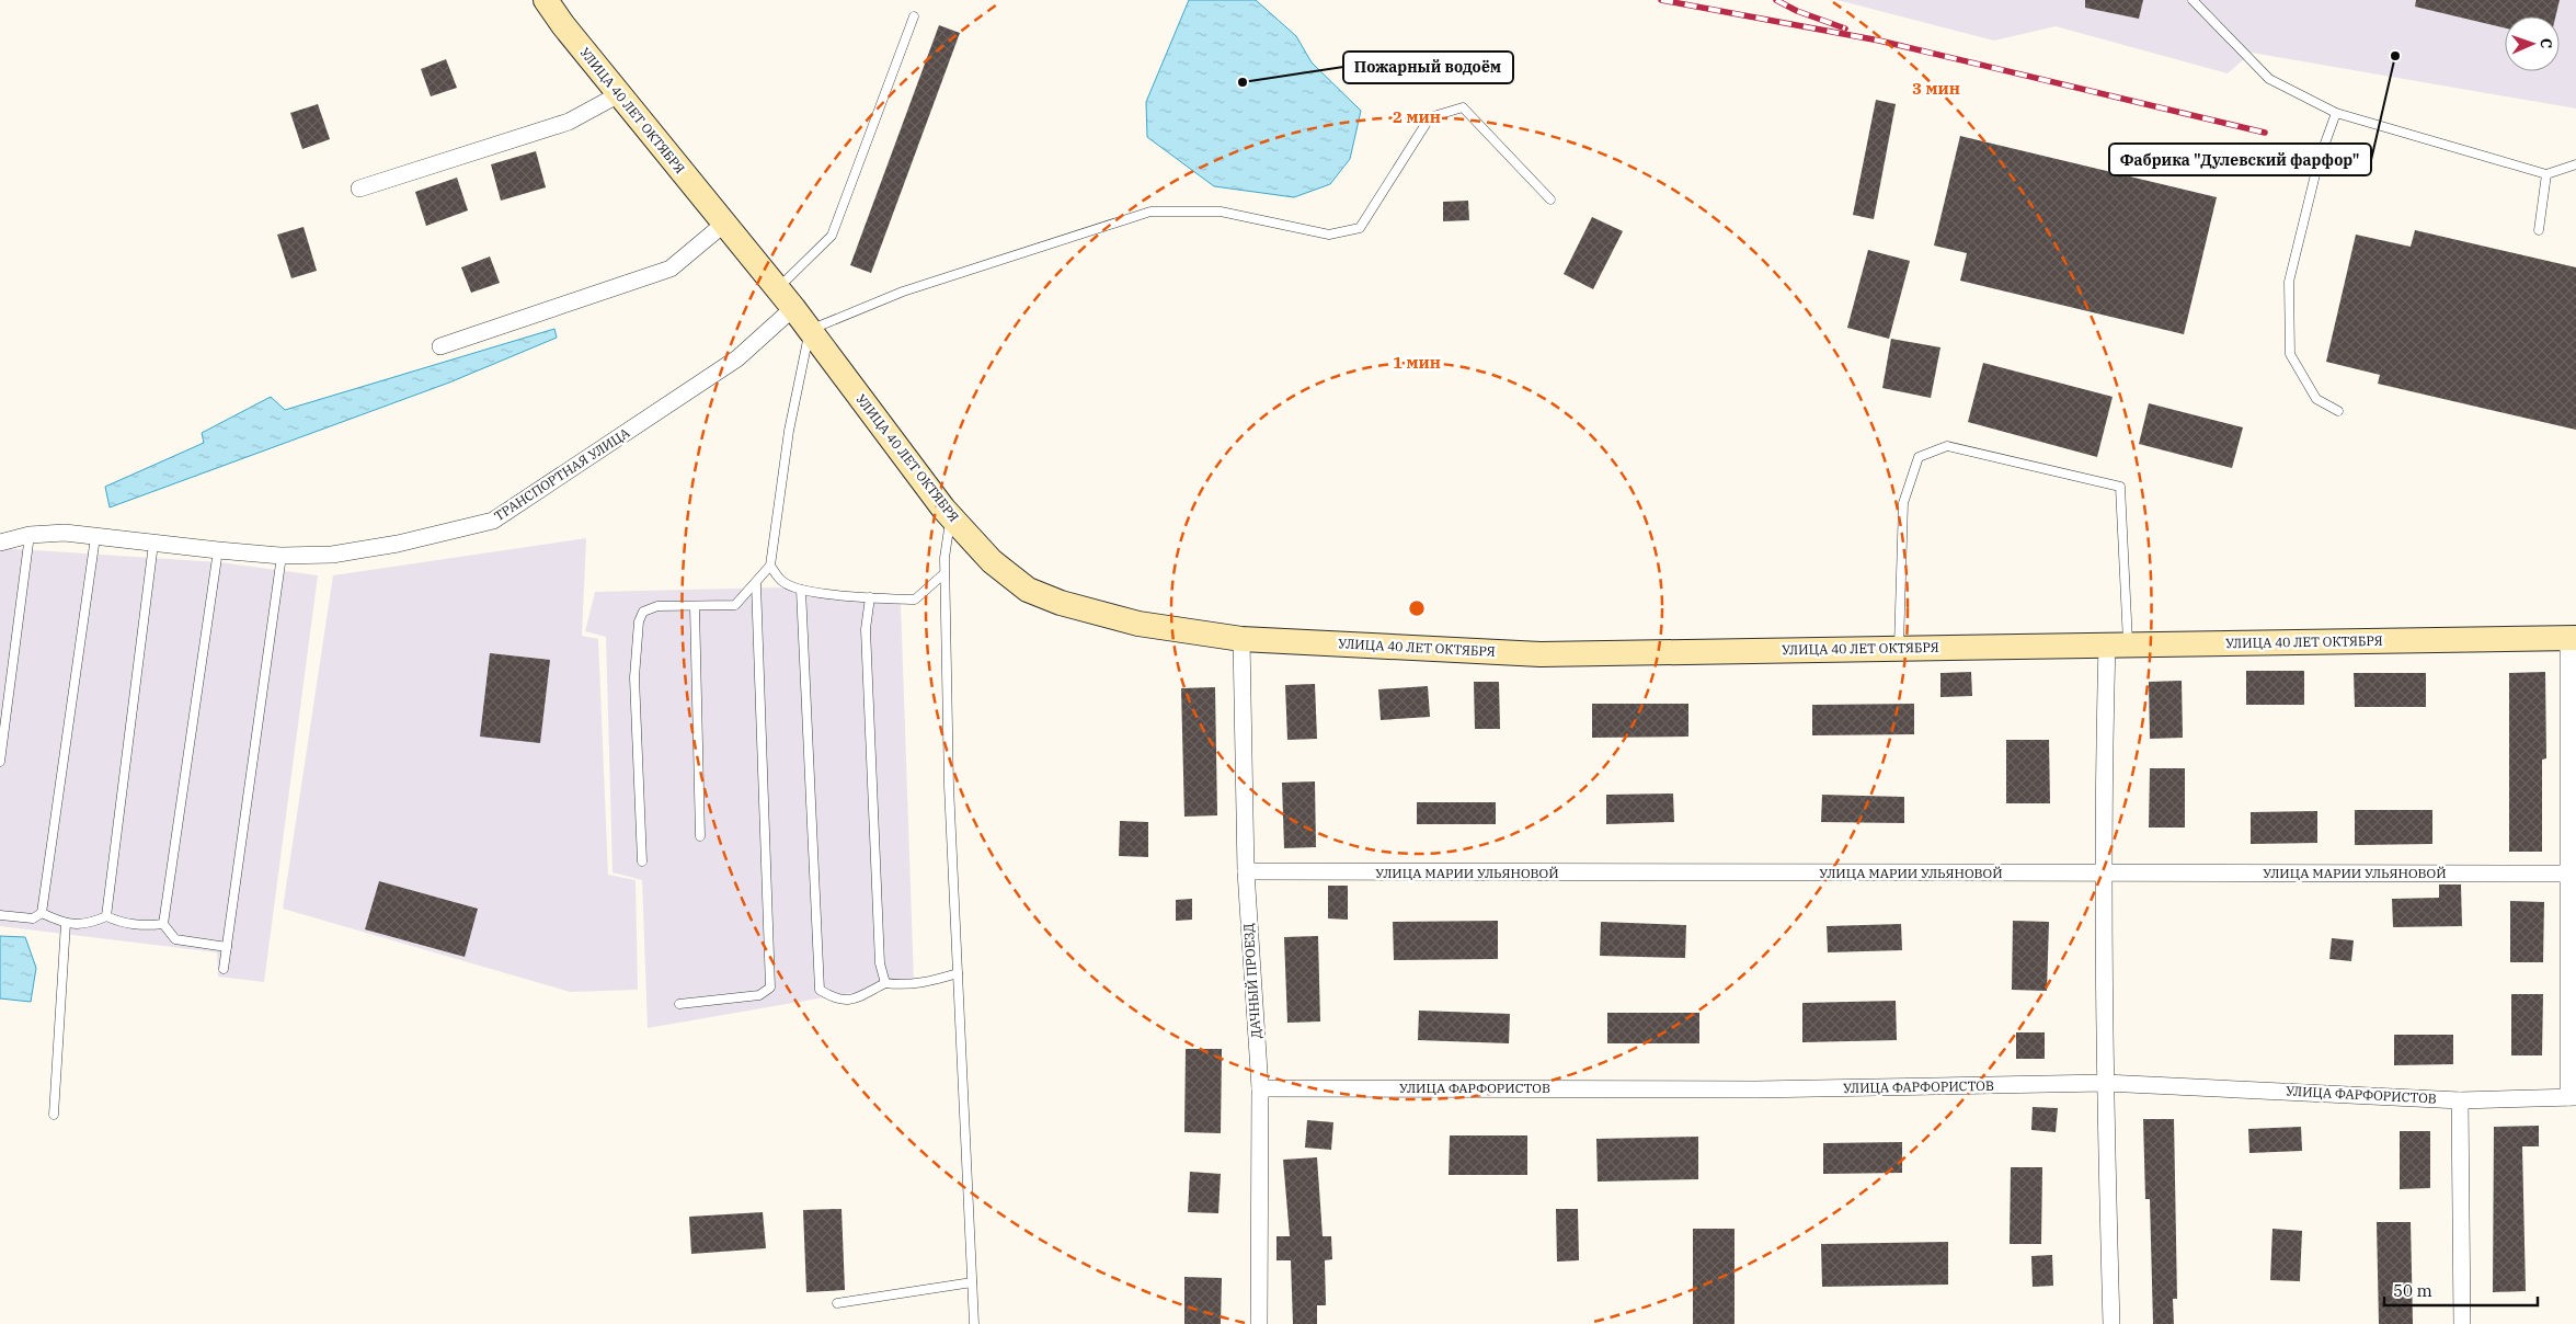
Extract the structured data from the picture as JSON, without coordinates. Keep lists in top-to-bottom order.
{
  "streets": {
    "street": [
      "УЛИЦА 40 ЛЕТ ОКТЯБРЯ",
      "ТРАНСПОРТНАЯ УЛИЦА",
      "УЛИЦА МАРИИ УЛЬЯНОВОЙ",
      "ДАЧНЫЙ ПРОЕЗД",
      "УЛИЦА ФАРФОРИСТОВ"
    ]
  },
  "crossings": [
    ["УЛИЦА 40 ЛЕТ ОКТЯБРЯ", "ТРАНСПОРТНАЯ УЛИЦА"],
    ["УЛИЦА 40 ЛЕТ ОКТЯБРЯ", "ДАЧНЫЙ ПРОЕЗД"],
    ["УЛИЦА МАРИИ УЛЬЯНОВОЙ", "ДАЧНЫЙ ПРОЕЗД"],
    ["ДАЧНЫЙ ПРОЕЗД", "УЛИЦА ФАРФОРИСТОВ"]
  ],
  "places": ["Фабрика \"Дулевский фарфор\"", "Пожарный водоём"],
  "scale_bar": "50 m",
  "north": "right",
  "rings": ["3 мин", "2 мин", "1 мин"]
}
